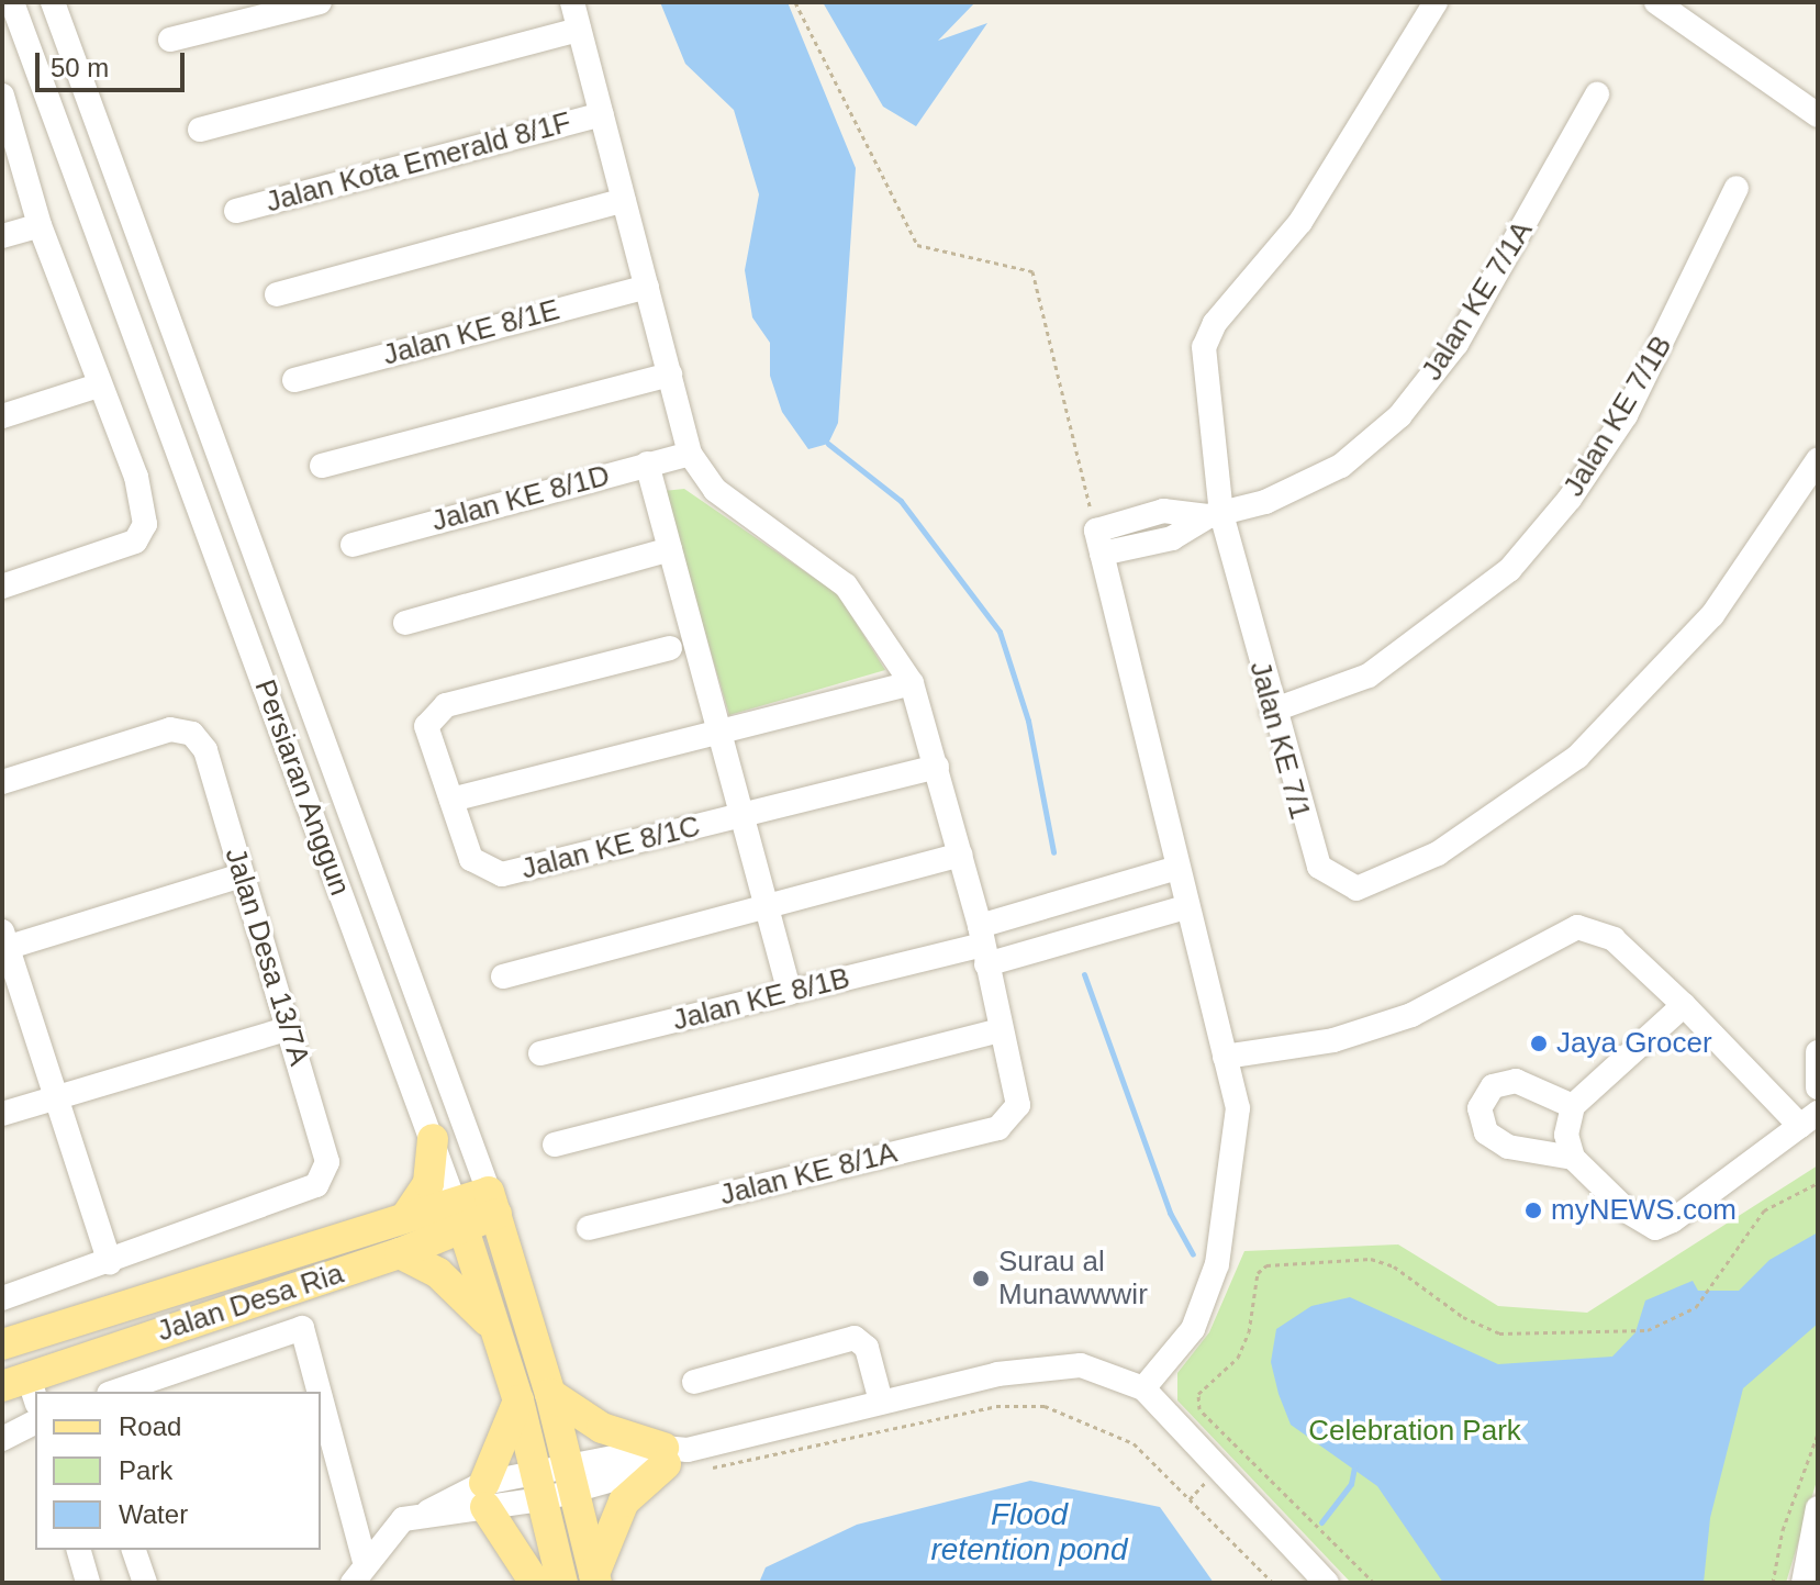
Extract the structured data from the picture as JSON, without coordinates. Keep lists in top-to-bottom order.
{
  "streets": {
    "main road": ["Persiaran Anggun", "Jalan Desa Ria"],
    "street": [
      "Jalan Kota Emerald 8/1F",
      "Jalan KE 7/1A",
      "Jalan KE 8/1E",
      "Jalan KE 7/1B",
      "Jalan KE 8/1D",
      "Jalan KE 7/1",
      "Jalan KE 8/1C",
      "Jalan Desa 13/7A",
      "Jalan KE 8/1B",
      "Jalan KE 8/1A"
    ]
  },
  "crossings": [
    ["Jalan KE 7/1A", "Jalan KE 7/1"],
    ["Jalan KE 7/1B", "Jalan KE 7/1"],
    ["Persiaran Anggun", "Jalan Desa Ria"]
  ],
  "water": ["Flood retention pond"],
  "parks": ["Celebration Park"],
  "places": ["Jaya Grocer", "myNEWS.com", "Surau al Munawwwir"],
  "legend": ["Road", "Park", "Water"],
  "scale_bar": "50 m"
}
